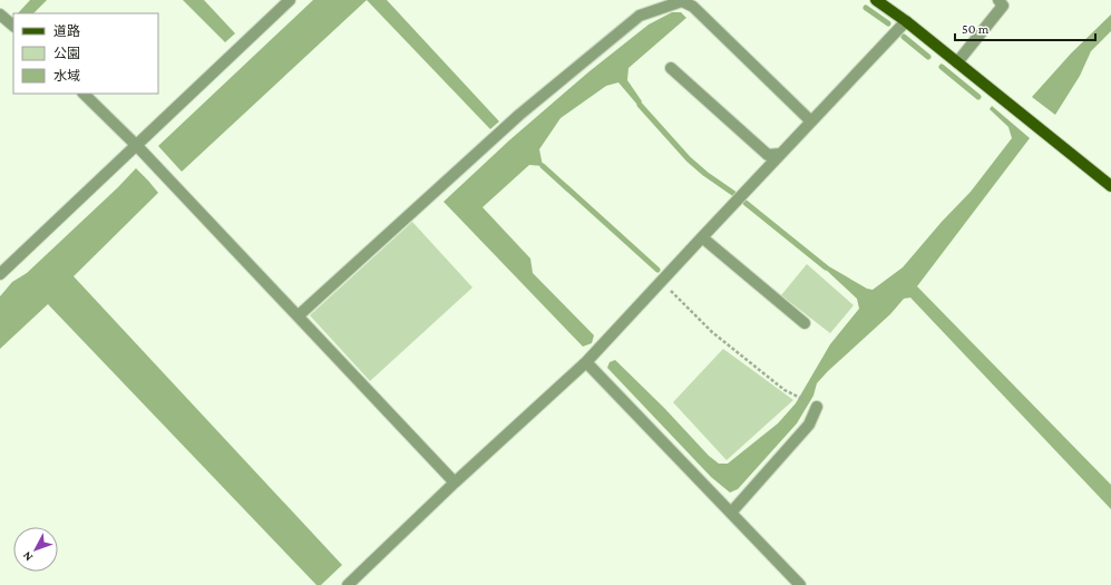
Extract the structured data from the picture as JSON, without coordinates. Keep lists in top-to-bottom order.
{
  "legend": ["道路", "公園", "水域"],
  "scale_bar": "50 m",
  "north": "bottom left"
}
